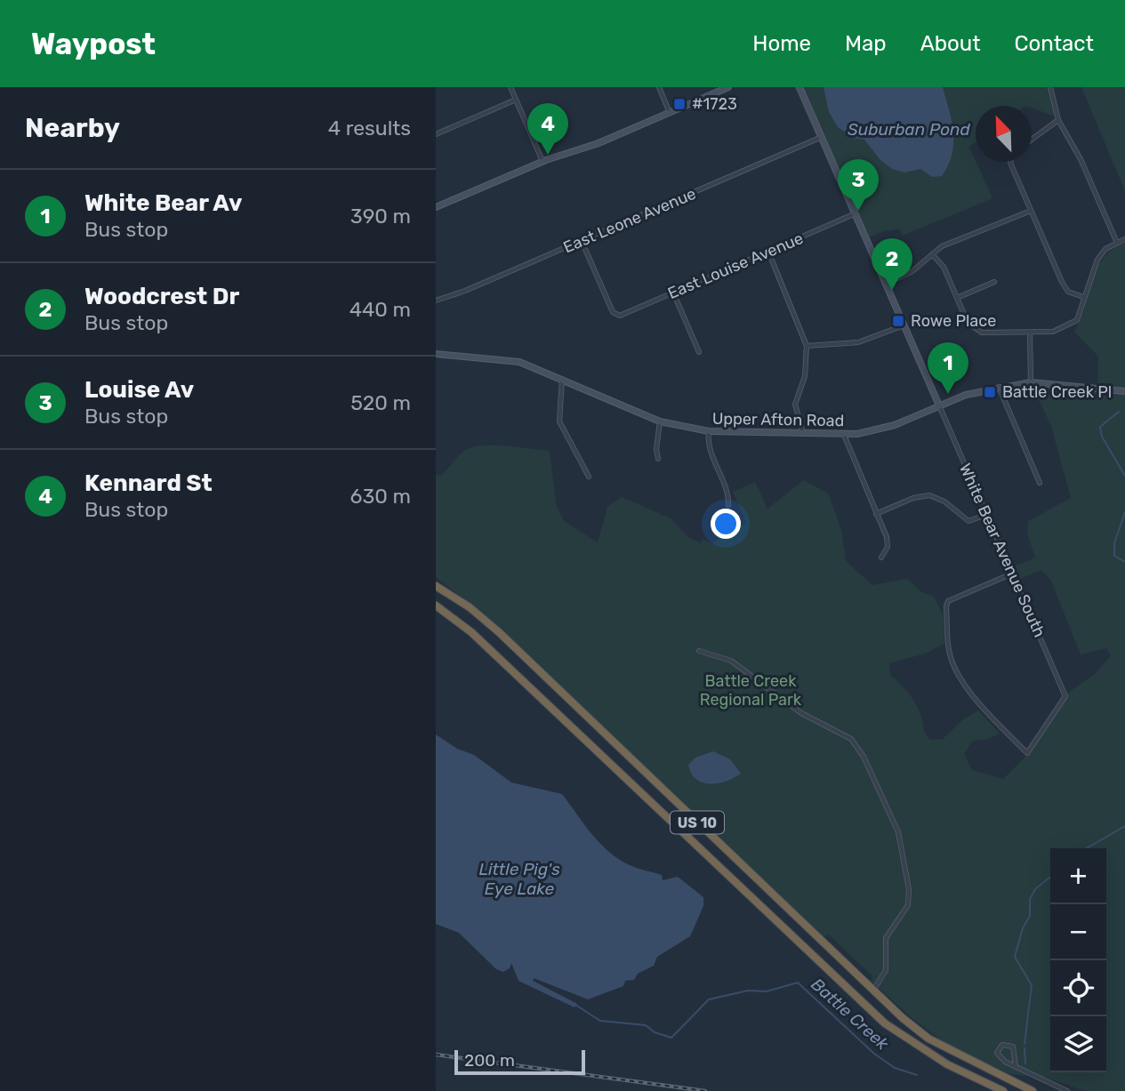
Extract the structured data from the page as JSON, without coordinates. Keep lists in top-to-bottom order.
{
  "streets": {
    "highway": ["US 10"],
    "street": [
      "East Leone Avenue",
      "East Louise Avenue",
      "Upper Afton Road",
      "White Bear Avenue South"
    ]
  },
  "crossings": [
    ["East Leone Avenue", "East Louise Avenue"],
    ["Upper Afton Road", "White Bear Avenue South"]
  ],
  "water": ["Suburban Pond", "Little Pig's Eye Lake", "Battle Creek"],
  "parks": ["Battle Creek Regional Park"],
  "places": {
    "transit": ["#1723", "Rowe Place", "Battle Creek Pl"]
  },
  "scale_bar": "200 m",
  "north": "top left",
  "page": {
    "header": "Waypost",
    "nav": [
      "Home",
      "Map",
      "About",
      "Contact"
    ],
    "heading": ["Nearby", "4 results"],
    "pins": [
      "4",
      "3",
      "2",
      "1"
    ],
    "list": [
      {
        "mark": "1",
        "name": "White Bear Av",
        "note": "Bus stop",
        "value": "390 m"
      },
      {
        "mark": "2",
        "name": "Woodcrest Dr",
        "note": "Bus stop",
        "value": "440 m"
      },
      {
        "mark": "3",
        "name": "Louise Av",
        "note": "Bus stop",
        "value": "520 m"
      },
      {
        "mark": "4",
        "name": "Kennard St",
        "note": "Bus stop",
        "value": "630 m"
      }
    ],
    "map_buttons": ["+", "−"],
    "scale": "200 m"
  }
}
